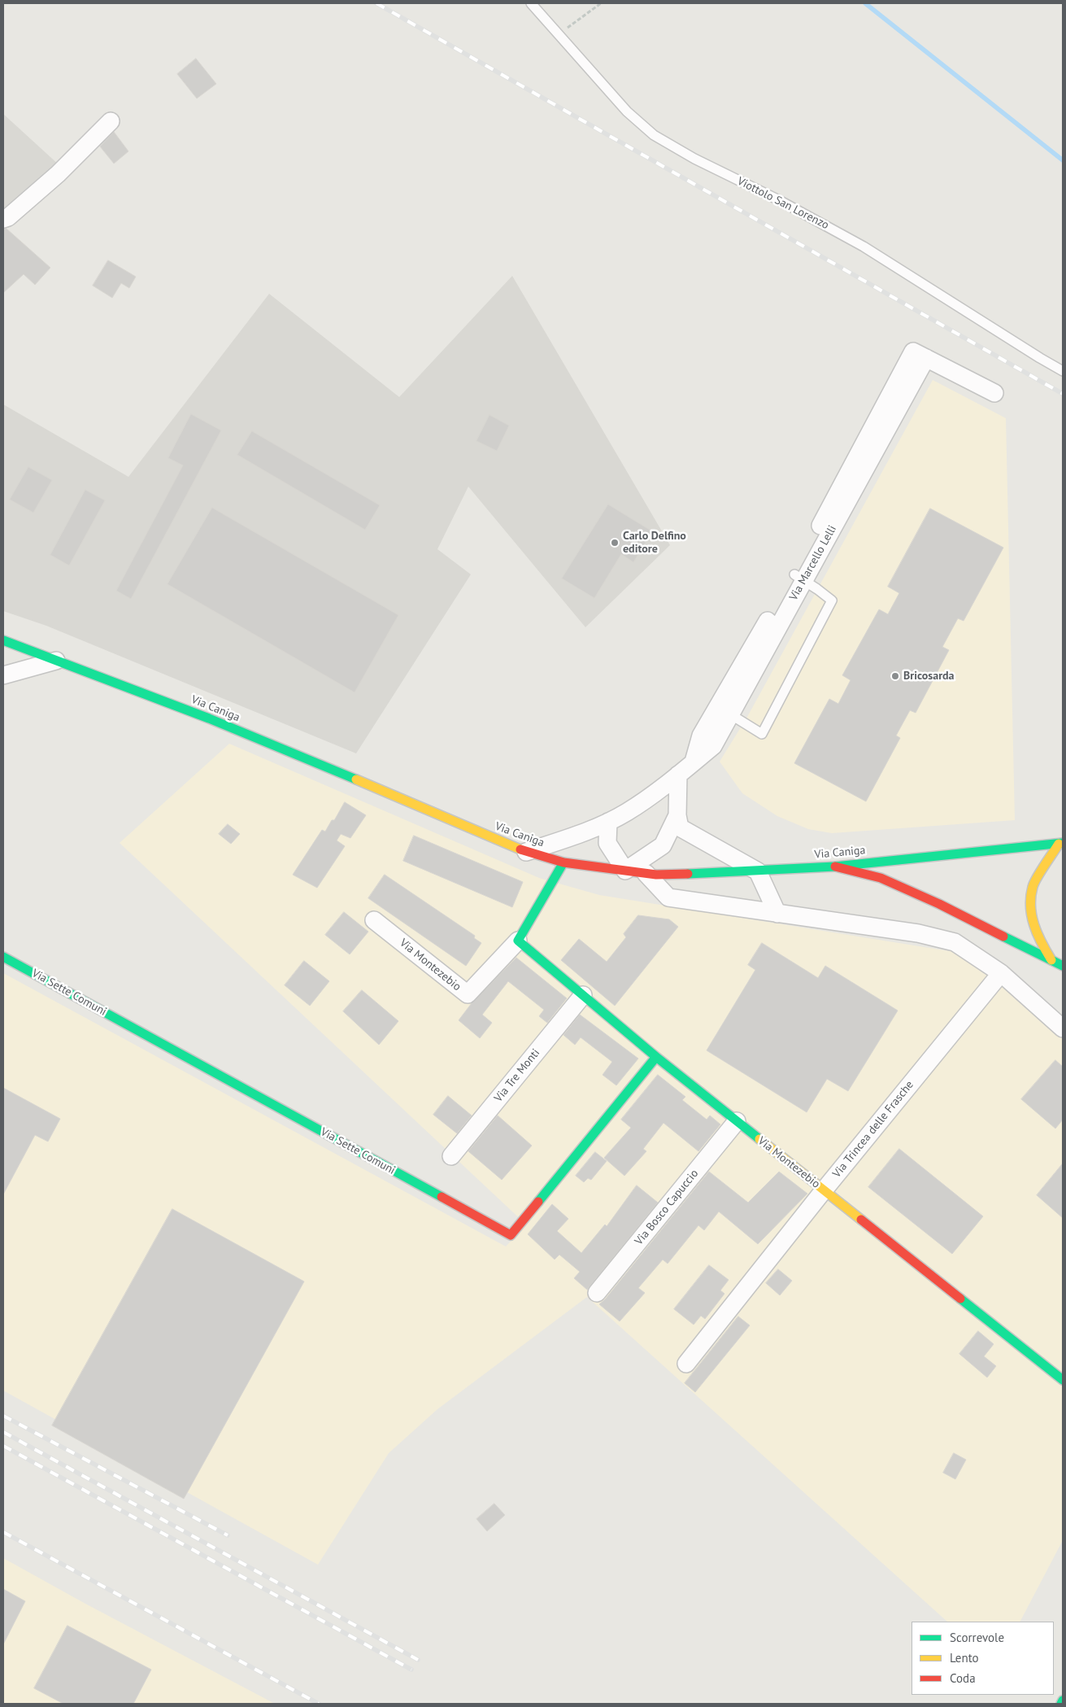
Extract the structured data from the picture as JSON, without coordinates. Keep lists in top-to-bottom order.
{
  "streets": {
    "main road": ["Via Caniga", "Via Montezebio", "Via Sette Comuni"],
    "street": [
      "Via Marcello Lelli",
      "Via Tre Monti",
      "Via Trincea delle Frasche",
      "Via Bosco Capuccio"
    ],
    "lane": ["Viottolo San Lorenzo"]
  },
  "crossings": [
    ["Via Marcello Lelli", "Via Caniga"],
    ["Via Caniga", "Via Montezebio"],
    ["Via Montezebio", "Via Sette Comuni"],
    ["Via Montezebio", "Via Tre Monti"],
    ["Via Montezebio", "Via Trincea delle Frasche"],
    ["Via Montezebio", "Via Bosco Capuccio"]
  ],
  "places": ["Carlo Delfino editore", "Bricosarda"],
  "legend": ["Scorrevole", "Lento", "Coda"]
}
